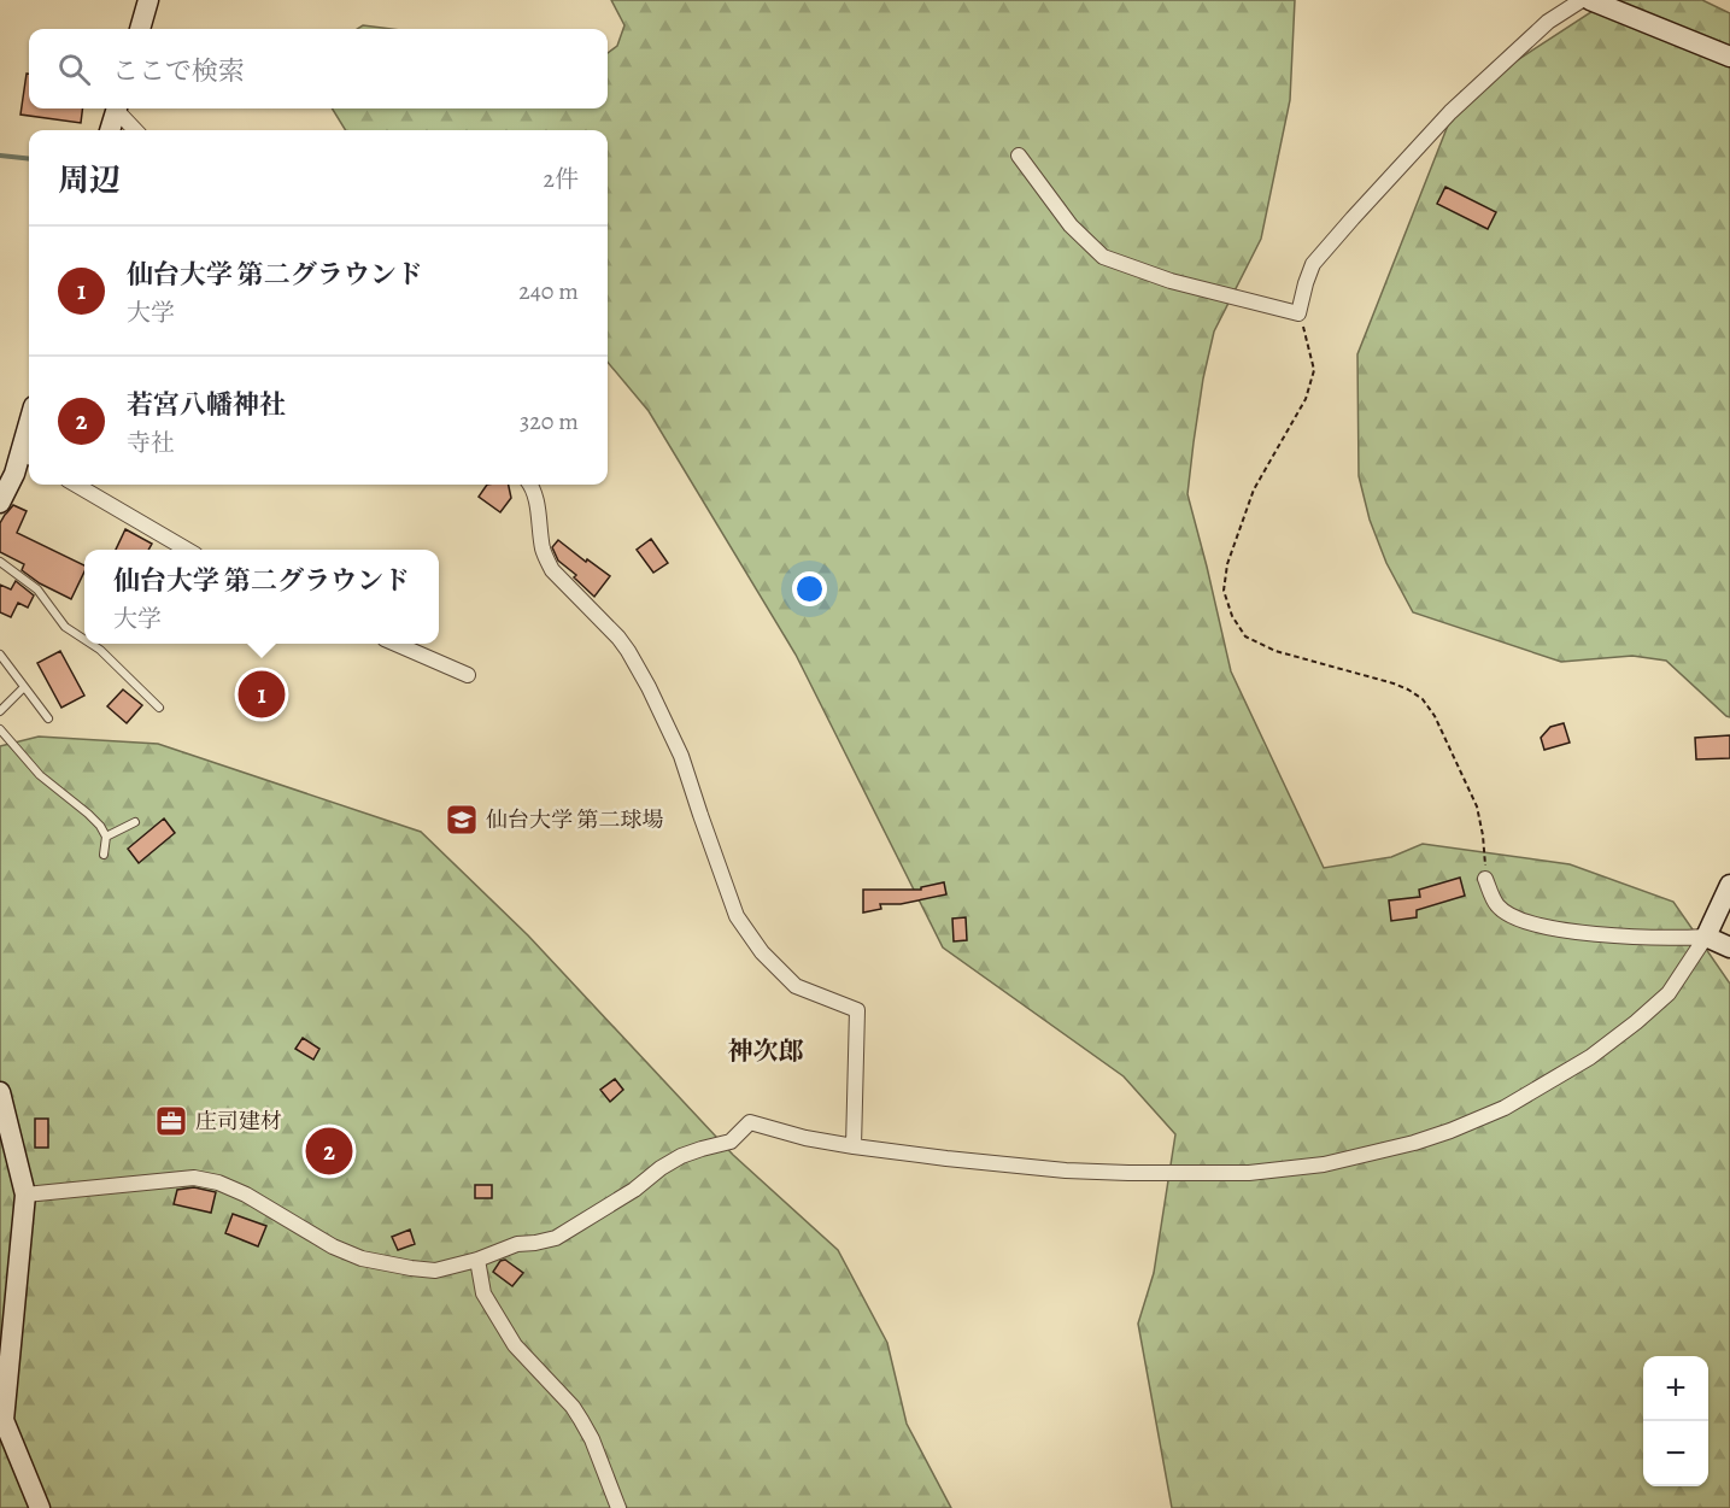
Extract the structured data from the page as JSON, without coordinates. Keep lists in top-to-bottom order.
{
  "districts": ["神次郎"],
  "places": {
    "school or university": ["仙台大学 第二球場"],
    "office": ["庄司建材"]
  },
  "page": {
    "search": "ここで検索",
    "heading": ["周辺", "2件"],
    "list": [
      {
        "mark": "1",
        "name": "仙台大学 第二グラウンド",
        "note": "大学",
        "value": "240 m"
      },
      {
        "mark": "2",
        "name": "若宮八幡神社",
        "note": "寺社",
        "value": "320 m"
      }
    ],
    "popup": ["仙台大学 第二グラウンド", "大学"],
    "pins": ["1", "2"],
    "map_buttons": ["+", "−"]
  }
}
